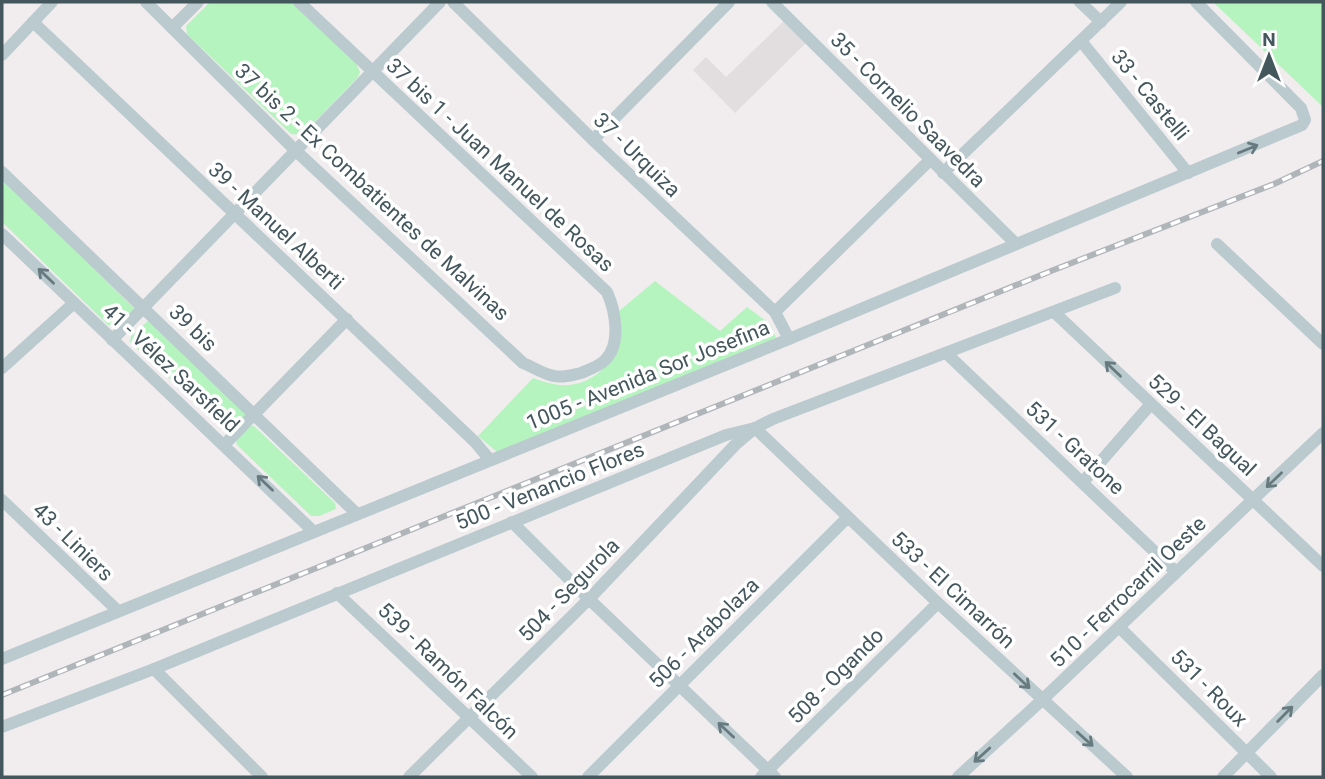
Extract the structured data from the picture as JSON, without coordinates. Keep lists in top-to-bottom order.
{
  "streets": {
    "street": [
      "33 - Castelli",
      "35 - Cornelio Saavedra",
      "37 - Urquiza",
      "37 bis 1 - Juan Manuel de Rosas",
      "37 bis 2 - Ex Combatientes de Malvinas",
      "39 - Manuel Alberti",
      "39 bis",
      "41 - Vélez Sarsfield",
      "1005 - Avenida Sor Josefina",
      "529 - El Bagual",
      "531 - Gratone",
      "500 - Venancio Flores",
      "43 - Liniers",
      "504 - Segurola",
      "533 - El Cimarrón",
      "510 - Ferrocarril Oeste",
      "506 - Arabolaza",
      "539 - Ramón Falcón",
      "508 - Ogando",
      "531 - Roux"
    ]
  },
  "crossings": [
    ["33 - Castelli", "1005 - Avenida Sor Josefina"],
    ["35 - Cornelio Saavedra", "1005 - Avenida Sor Josefina"],
    ["37 - Urquiza", "1005 - Avenida Sor Josefina"],
    ["37 bis 1 - Juan Manuel de Rosas", "37 bis 2 - Ex Combatientes de Malvinas"],
    ["39 - Manuel Alberti", "1005 - Avenida Sor Josefina"],
    ["39 bis", "1005 - Avenida Sor Josefina"],
    ["41 - Vélez Sarsfield", "1005 - Avenida Sor Josefina"],
    ["1005 - Avenida Sor Josefina", "43 - Liniers"],
    ["529 - El Bagual", "500 - Venancio Flores"],
    ["529 - El Bagual", "510 - Ferrocarril Oeste"],
    ["531 - Gratone", "500 - Venancio Flores"],
    ["531 - Gratone", "510 - Ferrocarril Oeste"],
    ["500 - Venancio Flores", "504 - Segurola"],
    ["500 - Venancio Flores", "533 - El Cimarrón"],
    ["500 - Venancio Flores", "539 - Ramón Falcón"],
    ["504 - Segurola", "533 - El Cimarrón"],
    ["504 - Segurola", "539 - Ramón Falcón"],
    ["533 - El Cimarrón", "510 - Ferrocarril Oeste"],
    ["533 - El Cimarrón", "506 - Arabolaza"],
    ["533 - El Cimarrón", "508 - Ogando"],
    ["510 - Ferrocarril Oeste", "531 - Roux"]
  ],
  "one_way": [
    "41 - Vélez Sarsfield",
    "529 - El Bagual",
    "533 - El Cimarrón",
    "510 - Ferrocarril Oeste"
  ],
  "north": "top"
}
